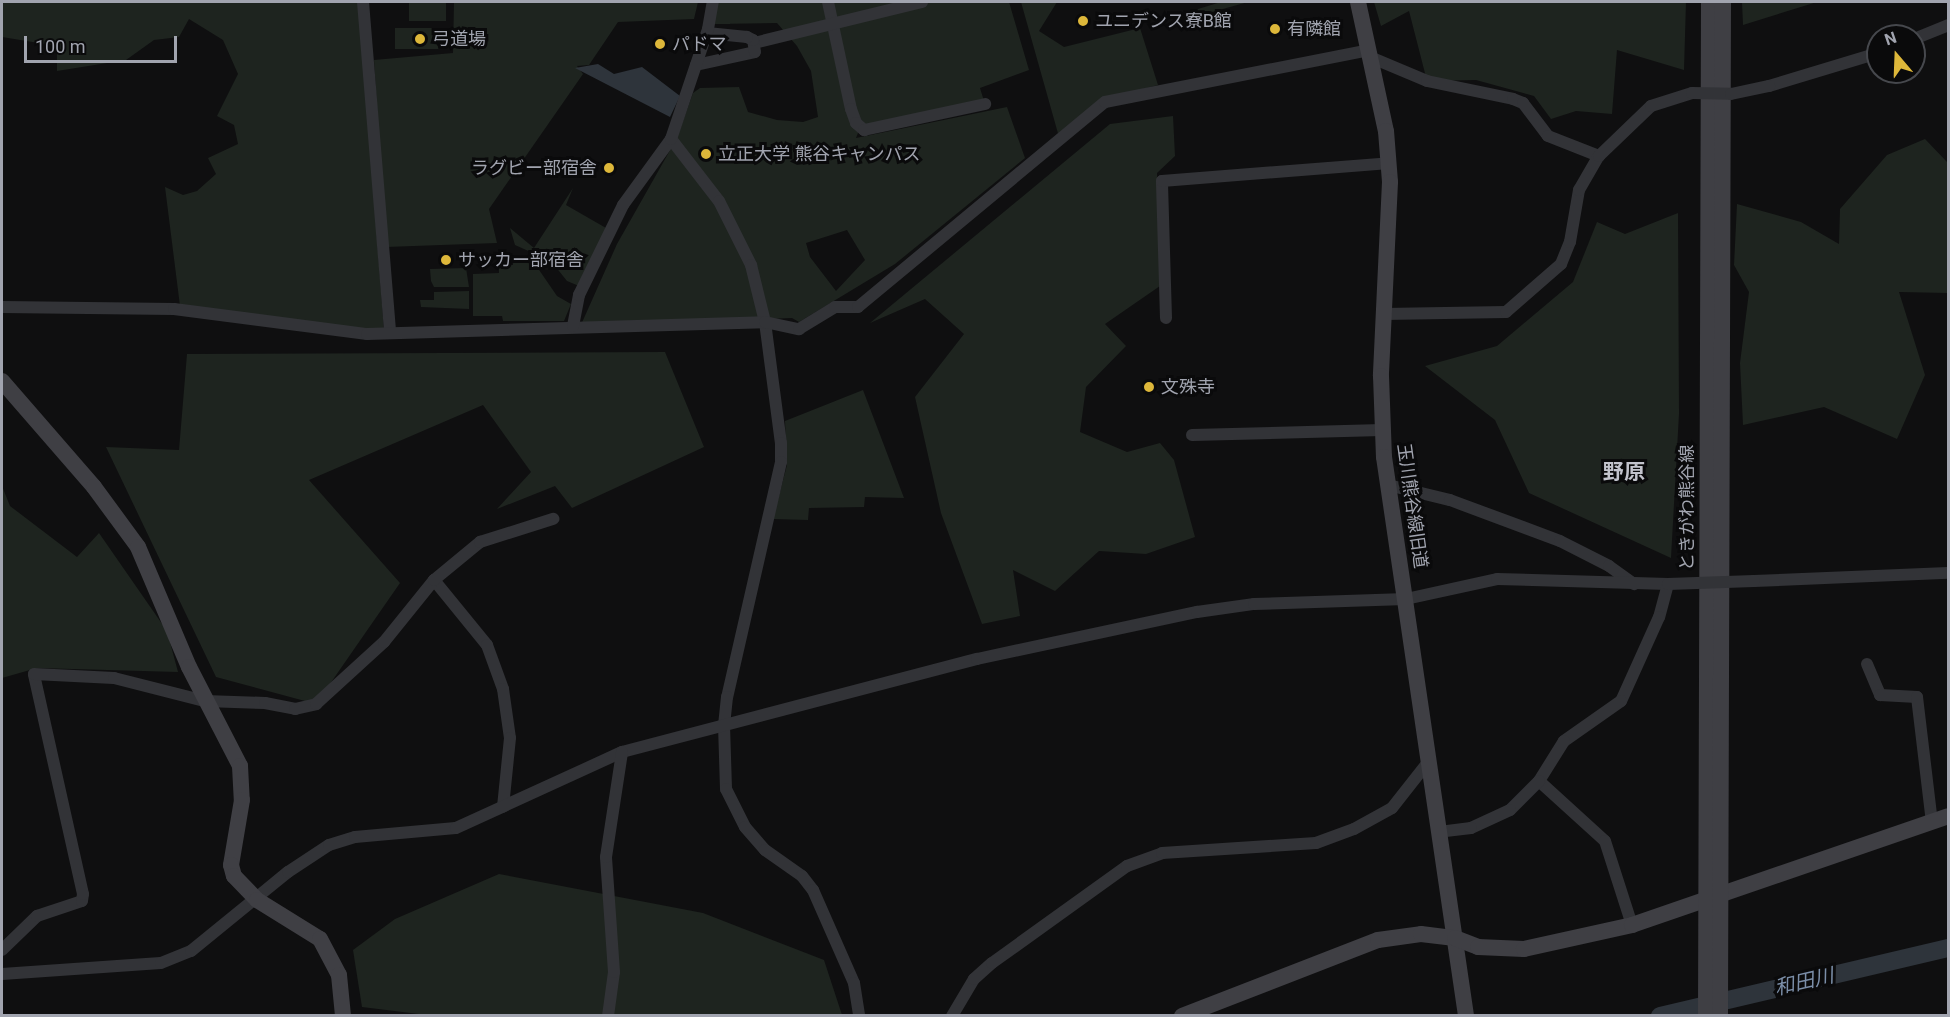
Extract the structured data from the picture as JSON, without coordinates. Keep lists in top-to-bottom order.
{
  "streets": {
    "street": ["玉川熊谷線旧道", "ときがわ熊谷線"]
  },
  "districts": ["野原"],
  "water": ["和田川"],
  "places": [
    "ユニデンス寮B館",
    "有隣館",
    "弓道場",
    "パドマ",
    "立正大学 熊谷キャンパス",
    "ラグビー部宿舎",
    "サッカー部宿舎",
    "文殊寺"
  ],
  "scale_bar": "100 m",
  "north": "top"
}
